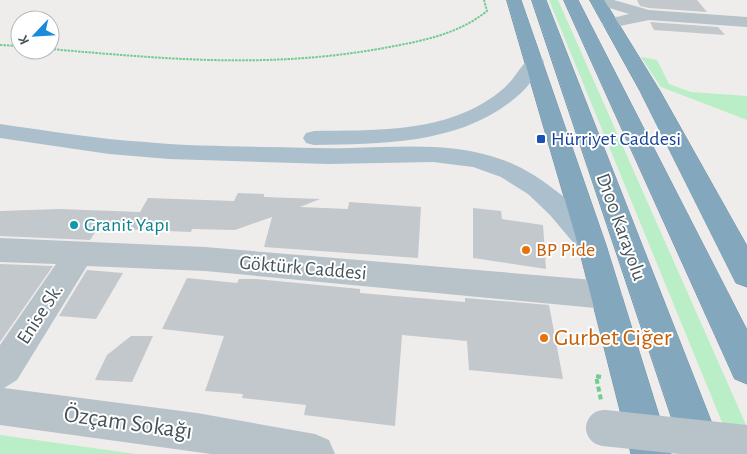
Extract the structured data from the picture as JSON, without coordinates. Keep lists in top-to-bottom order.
{
  "streets": {
    "highway": ["D100 Karayolu"],
    "street": ["Göktürk Caddesi", "Enise Sk.", "Özçam Sokağı"]
  },
  "crossings": [
    ["Göktürk Caddesi", "Enise Sk."]
  ],
  "places": {
    "transit": ["Hürriyet Caddesi"],
    "other": ["Granit Yapı", "BP Pide", "Gurbet Ciğer"]
  },
  "north": "bottom left"
}
